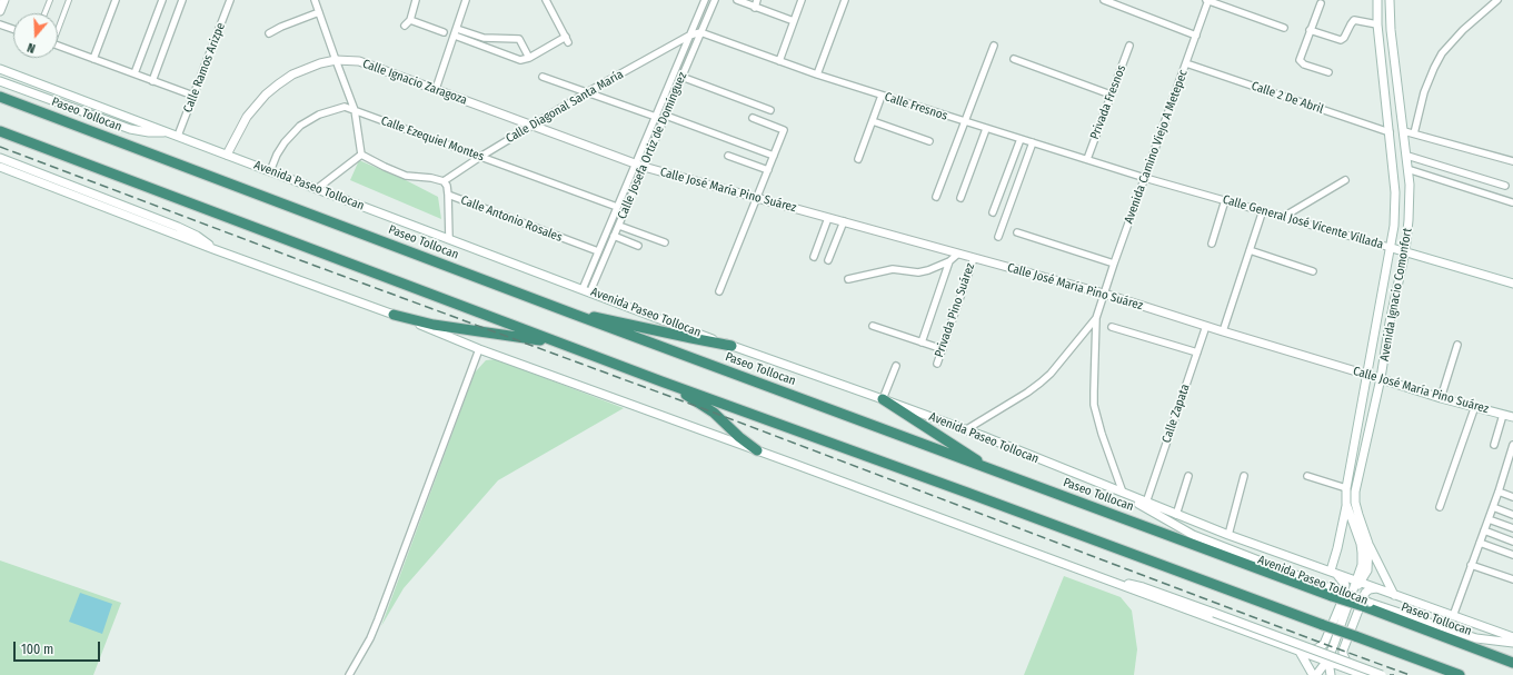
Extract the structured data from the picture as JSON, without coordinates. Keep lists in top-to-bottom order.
{
  "streets": {
    "highway": ["Paseo Tollocan"],
    "main road": [
      "Calle Ignacio Zaragoza",
      "Avenida Paseo Tollocan",
      "Calle José María Pino Suárez",
      "Calle General José Vicente Villada",
      "Avenida Ignacio Comonfort"
    ],
    "street": [
      "Calle Ramos Arizpe",
      "Calle 2 De Abril",
      "Privada Fresnos",
      "Calle Diagonal Santa María",
      "Calle Fresnos",
      "Calle Ezequiel Montes",
      "Calle Josefa Ortiz de Domínguez",
      "Avenida Camino Viejo A Metepec",
      "Calle Antonio Rosales",
      "Privada Pino Suárez",
      "Calle Zapata"
    ]
  },
  "crossings": [
    ["Calle Ramos Arizpe", "Avenida Paseo Tollocan"],
    ["Calle Ignacio Zaragoza", "Calle Diagonal Santa María"],
    ["Calle Ignacio Zaragoza", "Calle Josefa Ortiz de Domínguez"],
    ["Calle Ignacio Zaragoza", "Avenida Paseo Tollocan"],
    ["Calle Ignacio Zaragoza", "Calle José María Pino Suárez"],
    ["Calle 2 De Abril", "Avenida Camino Viejo A Metepec"],
    ["Calle 2 De Abril", "Avenida Ignacio Comonfort"],
    ["Privada Fresnos", "Calle Fresnos"],
    ["Calle Diagonal Santa María", "Calle Ezequiel Montes"],
    ["Calle Diagonal Santa María", "Calle Josefa Ortiz de Domínguez"],
    ["Calle Diagonal Santa María", "Calle Antonio Rosales"],
    ["Calle Fresnos", "Calle Josefa Ortiz de Domínguez"],
    ["Calle Fresnos", "Avenida Camino Viejo A Metepec"],
    ["Calle Fresnos", "Calle General José Vicente Villada"],
    ["Paseo Tollocan", "Avenida Paseo Tollocan"],
    ["Calle Ezequiel Montes", "Calle Josefa Ortiz de Domínguez"],
    ["Calle Ezequiel Montes", "Avenida Paseo Tollocan"],
    ["Calle Josefa Ortiz de Domínguez", "Avenida Paseo Tollocan"],
    ["Calle Josefa Ortiz de Domínguez", "Calle José María Pino Suárez"],
    ["Calle Josefa Ortiz de Domínguez", "Calle Antonio Rosales"],
    ["Avenida Camino Viejo A Metepec", "Calle José María Pino Suárez"],
    ["Avenida Camino Viejo A Metepec", "Calle General José Vicente Villada"],
    ["Avenida Paseo Tollocan", "Avenida Ignacio Comonfort"],
    ["Avenida Paseo Tollocan", "Calle Zapata"],
    ["Calle José María Pino Suárez", "Avenida Ignacio Comonfort"],
    ["Calle José María Pino Suárez", "Privada Pino Suárez"],
    ["Calle José María Pino Suárez", "Calle Zapata"],
    ["Calle General José Vicente Villada", "Avenida Ignacio Comonfort"]
  ],
  "scale_bar": "100 m",
  "north": "bottom"
}
